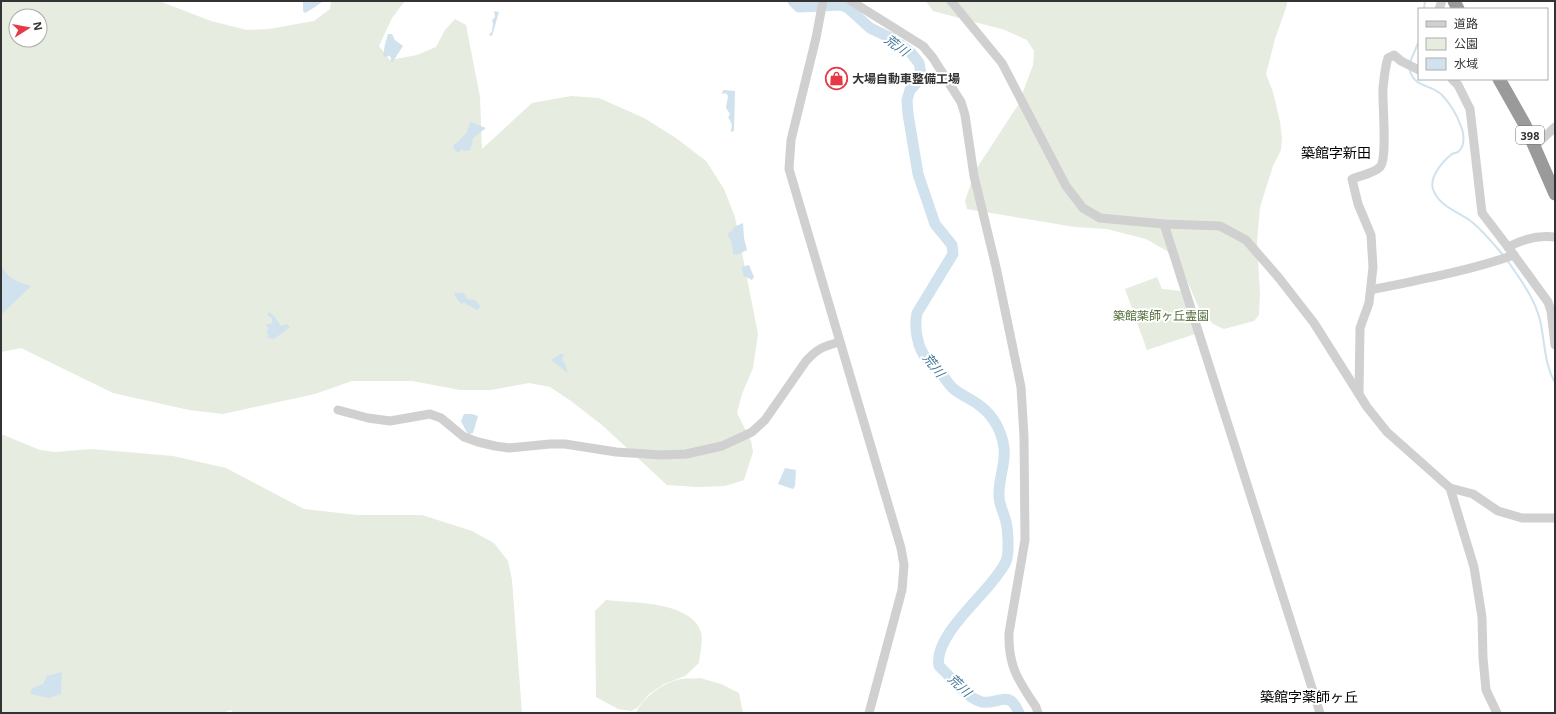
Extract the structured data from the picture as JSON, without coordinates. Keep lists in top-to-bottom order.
{
  "streets": {
    "highway": ["398"]
  },
  "districts": ["築館字新田", "築館字薬師ヶ丘"],
  "water": ["荒川"],
  "parks": ["築館薬師ヶ丘霊園"],
  "places": {
    "shop": ["大場自動車整備工場"]
  },
  "legend": ["道路", "公園", "水域"],
  "north": "right"
}
